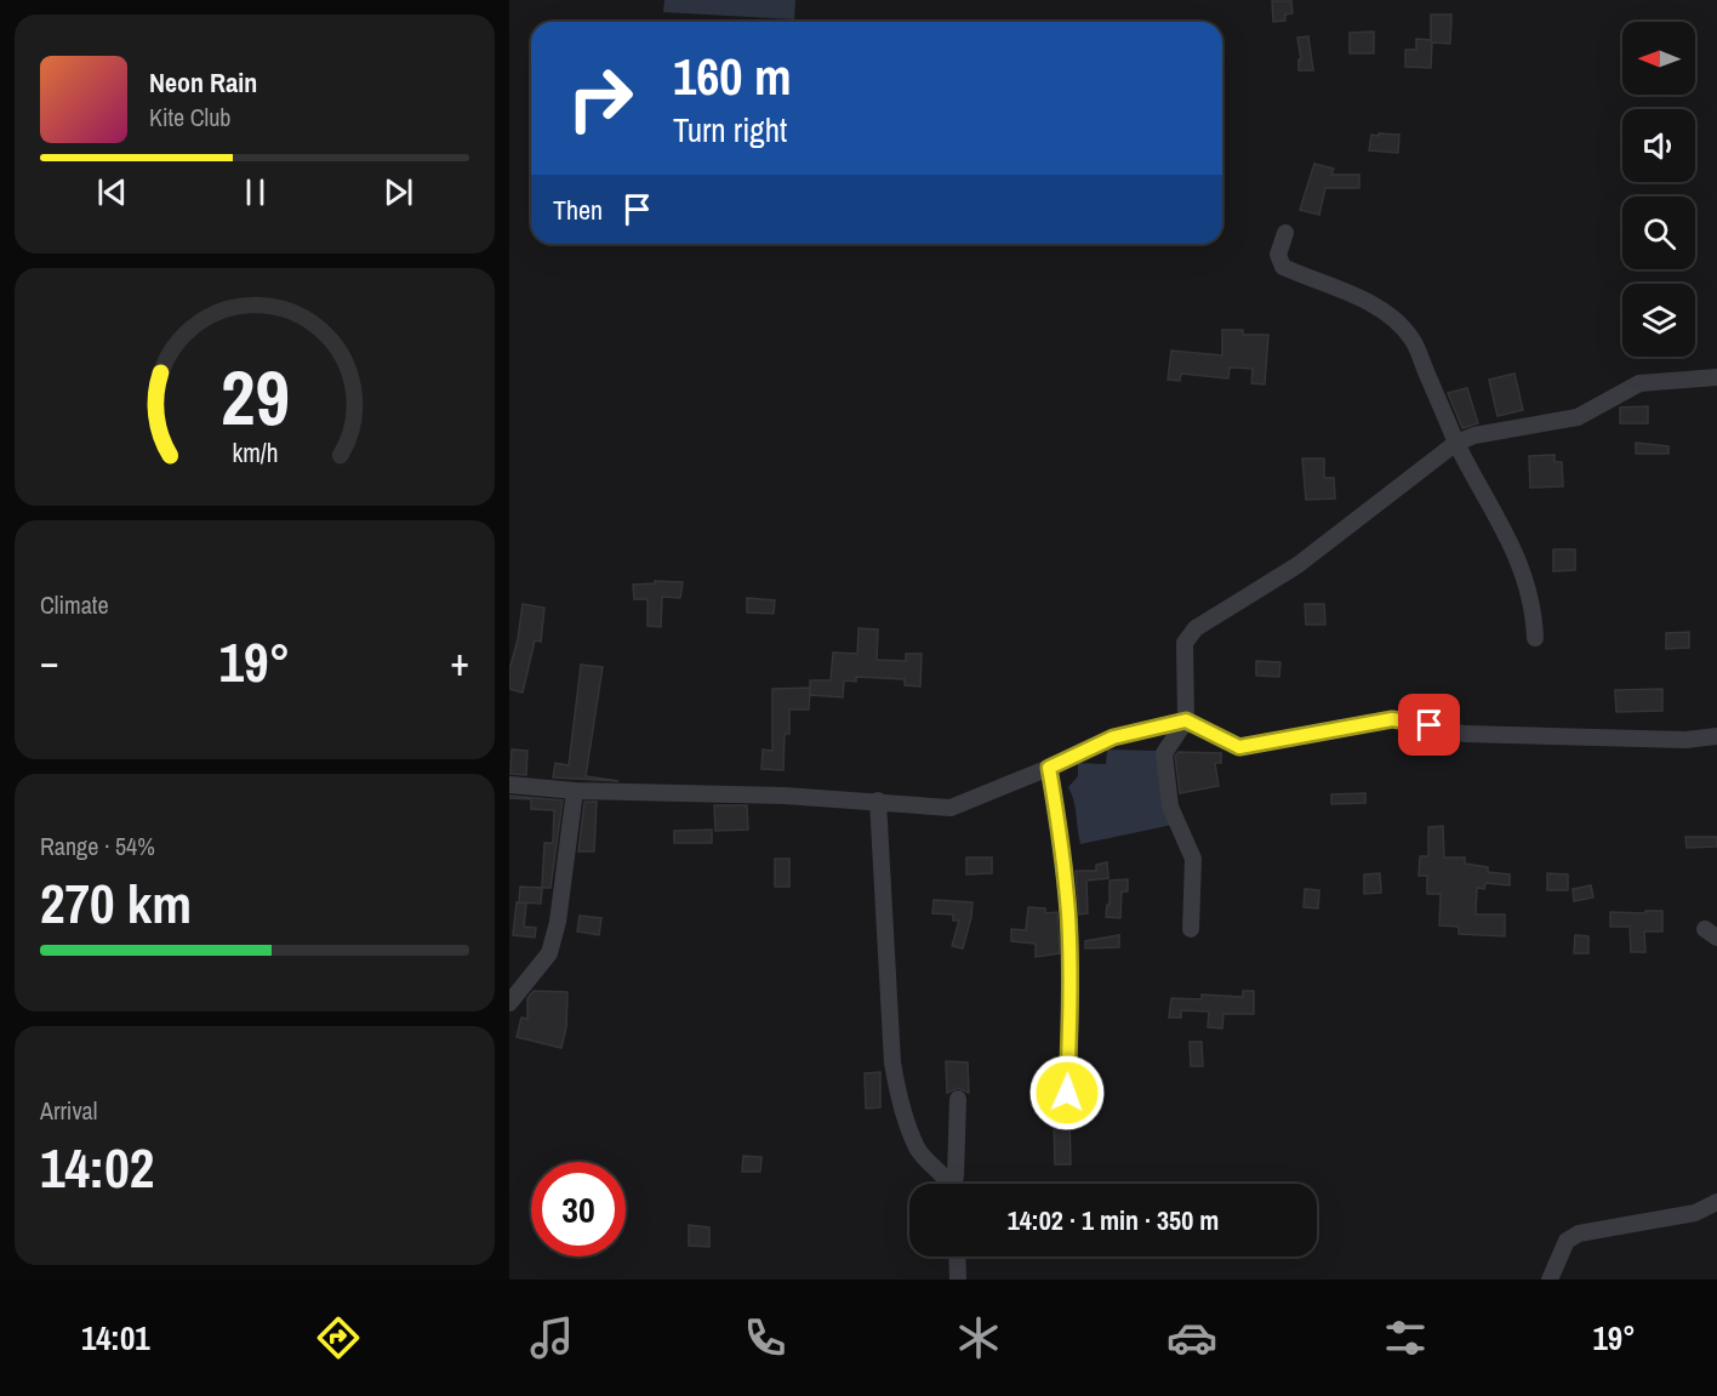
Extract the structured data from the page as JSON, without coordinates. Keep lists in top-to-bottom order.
{
  "north": "left",
  "page": {
    "turn": ["160 m", "Turn right"],
    "song": ["Neon Rain", "Kite Club"],
    "then": "Then",
    "tile": [
      "Climate",
      ["Range · 54%", "270 km"],
      ["Arrival", "14:02"]
    ],
    "heat": ["−", "19°", "+"],
    "limit": "30",
    "trip": "14:02 · 1 min · 350 m",
    "tabs": ["14:01", "19°"],
    "gauge": ["29", "km/h"]
  }
}
